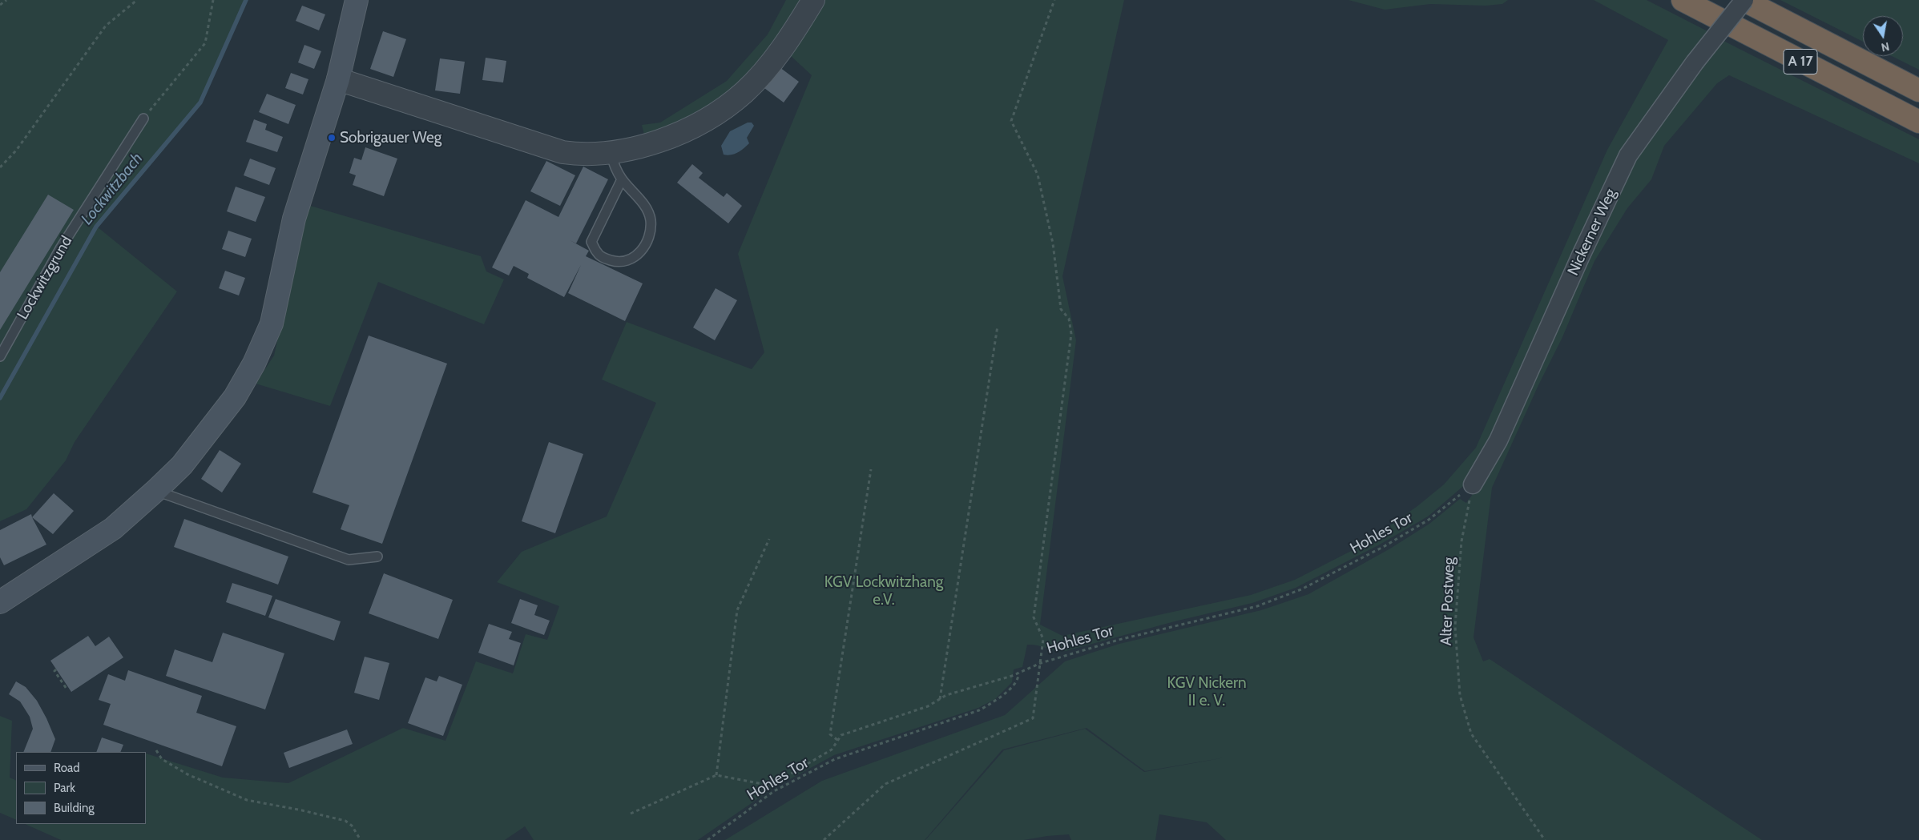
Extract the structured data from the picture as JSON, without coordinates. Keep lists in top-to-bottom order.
{
  "streets": {
    "highway": ["A 17"],
    "street": ["Nickerner Weg"],
    "lane": ["Lockwitzgrund"],
    "path": ["Hohles Tor", "Alter Postweg"]
  },
  "crossings": [
    ["A 17", "Nickerner Weg"],
    ["Nickerner Weg", "Hohles Tor"],
    ["Nickerner Weg", "Alter Postweg"],
    ["Hohles Tor", "Alter Postweg"]
  ],
  "water": ["Lockwitzbach"],
  "parks": ["KGV Lockwitzhang e.V.", "KGV Nickern II e. V."],
  "places": ["Sobrigauer Weg"],
  "legend": ["Road", "Park", "Building"],
  "north": "bottom"
}
